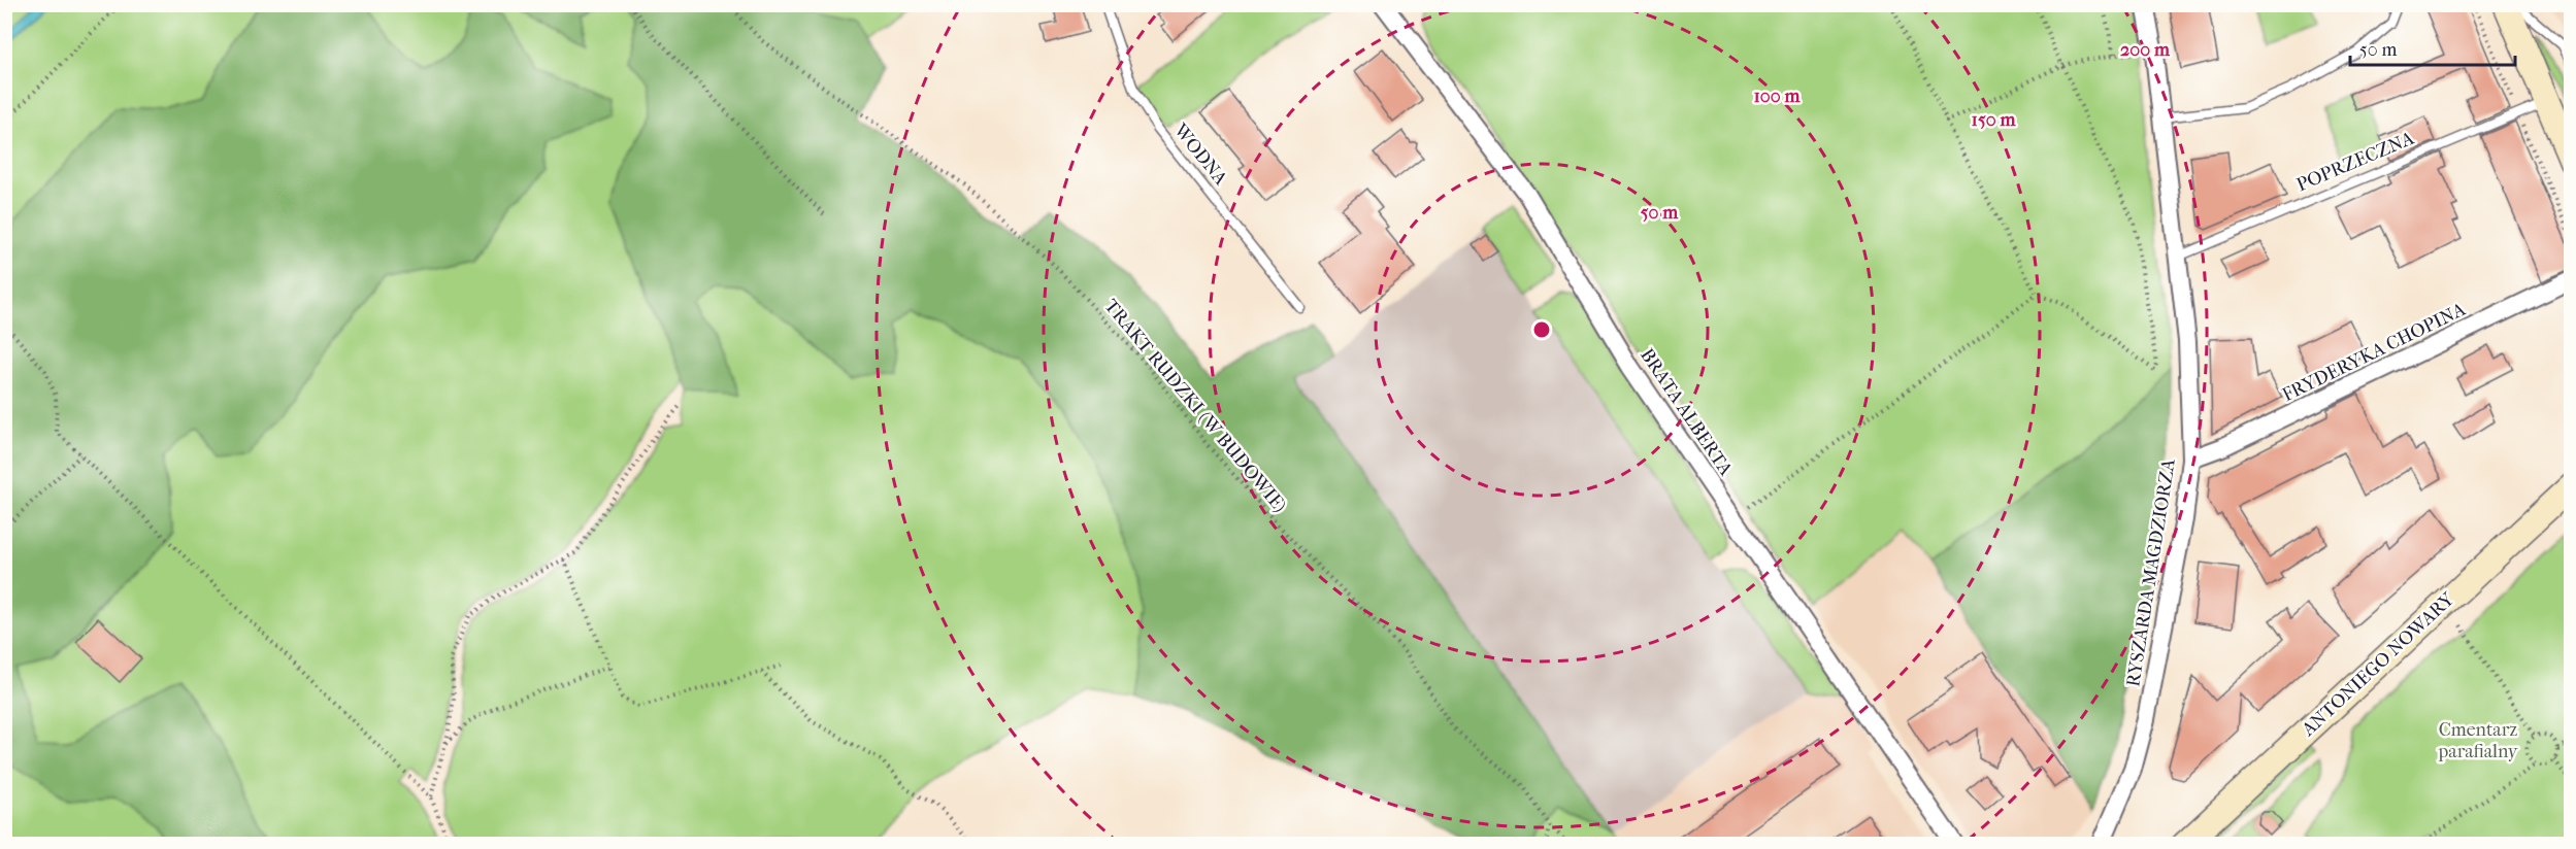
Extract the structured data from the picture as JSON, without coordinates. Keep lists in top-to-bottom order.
{
  "streets": {
    "street": [
      "FRYDERYKA CHOPINA",
      "BRATA ALBERTA",
      "RYSZARDA MAGDZIORZA",
      "ANTONIEGO NOWARY"
    ],
    "lane": ["WODNA", "POPRZECZNA"],
    "path": ["TRAKT RUDZKI (W BUDOWIE)"]
  },
  "crossings": [
    ["POPRZECZNA", "RYSZARDA MAGDZIORZA"],
    ["FRYDERYKA CHOPINA", "RYSZARDA MAGDZIORZA"]
  ],
  "parks": ["Cmentarz parafialny"],
  "scale_bar": "50 m",
  "rings": [
    "200 m",
    "100 m",
    "150 m",
    "50 m"
  ]
}
